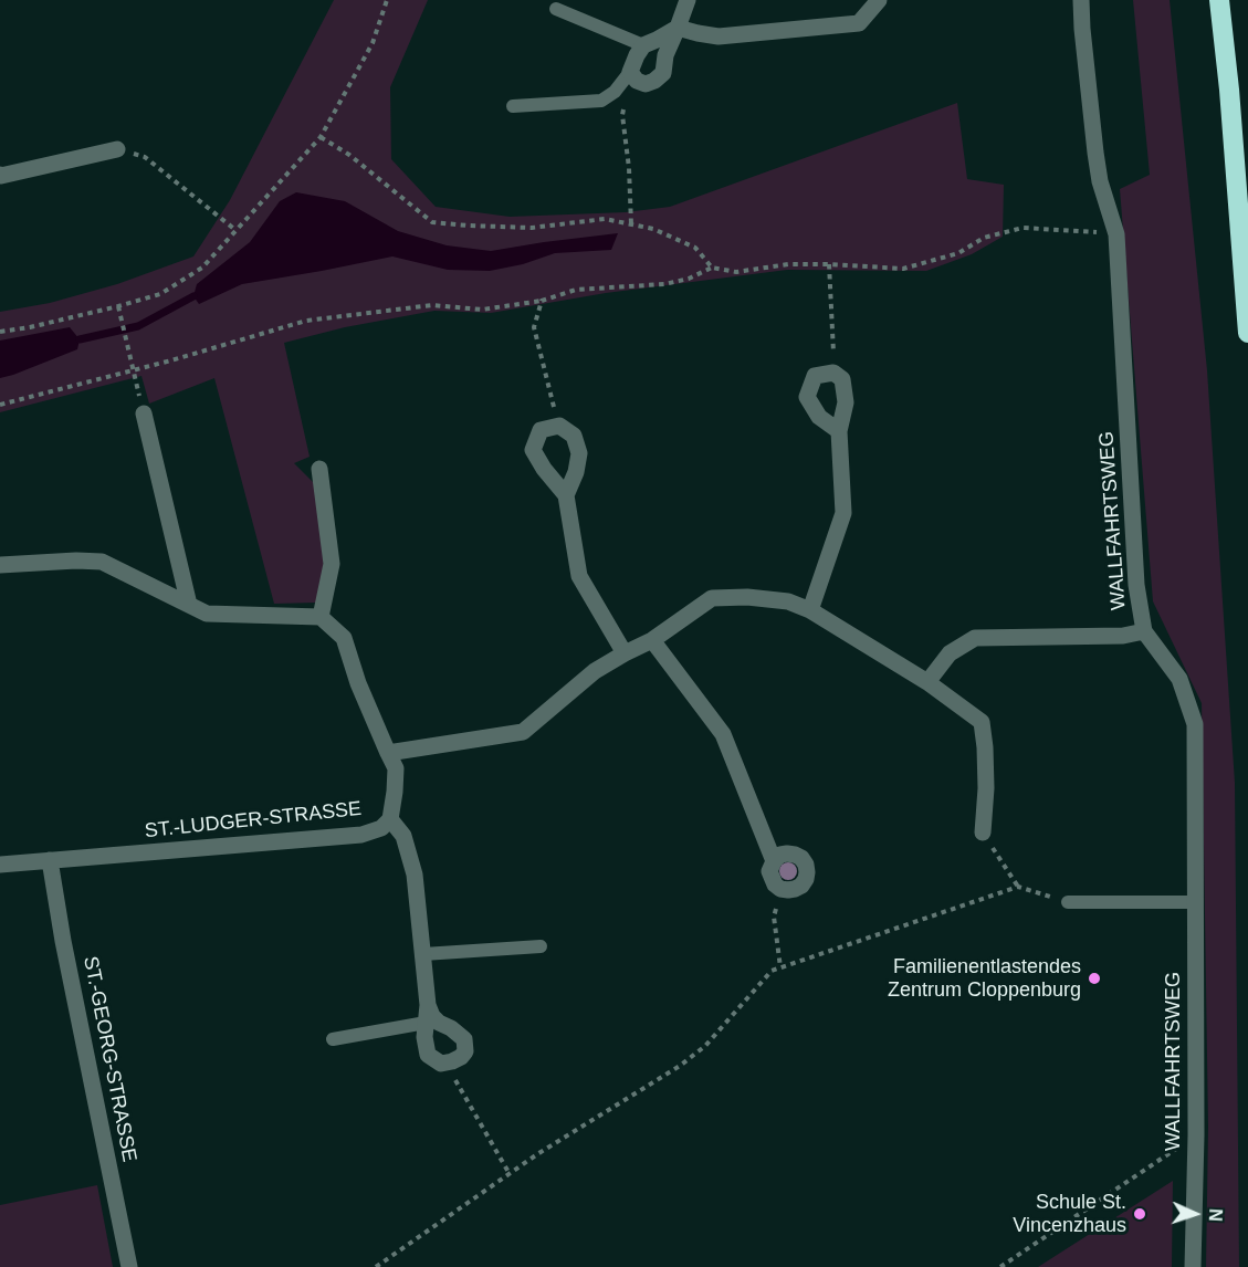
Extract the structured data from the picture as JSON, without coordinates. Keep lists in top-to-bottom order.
{
  "streets": {
    "street": ["WALLFAHRTSWEG", "ST.-LUDGER-STRASSE", "ST.-GEORG-STRASSE"]
  },
  "crossings": [
    ["ST.-LUDGER-STRASSE", "ST.-GEORG-STRASSE"]
  ],
  "places": ["Familienentlastendes Zentrum Cloppenburg", "Schule St. Vincenzhaus"],
  "north": "right"
}
